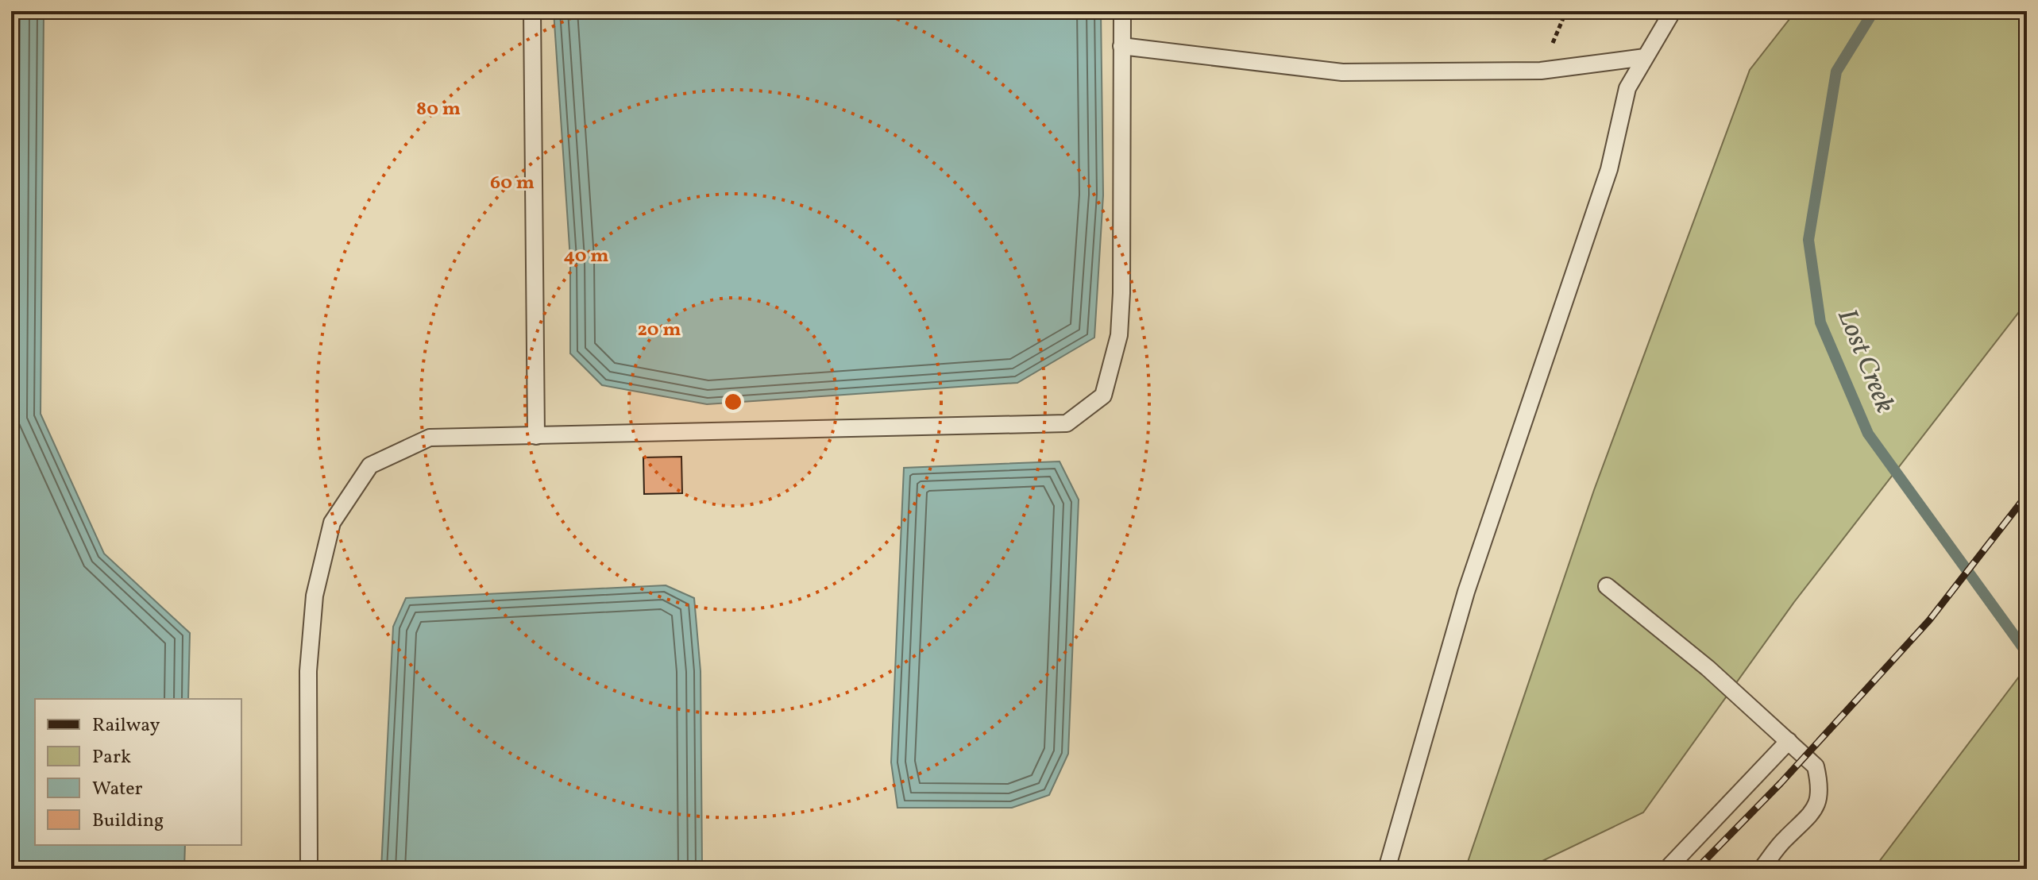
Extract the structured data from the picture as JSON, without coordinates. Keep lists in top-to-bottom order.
{
  "water": ["Lost Creek"],
  "legend": [
    "Railway",
    "Park",
    "Water",
    "Building"
  ],
  "rings": [
    "80 m",
    "60 m",
    "40 m",
    "20 m"
  ]
}
